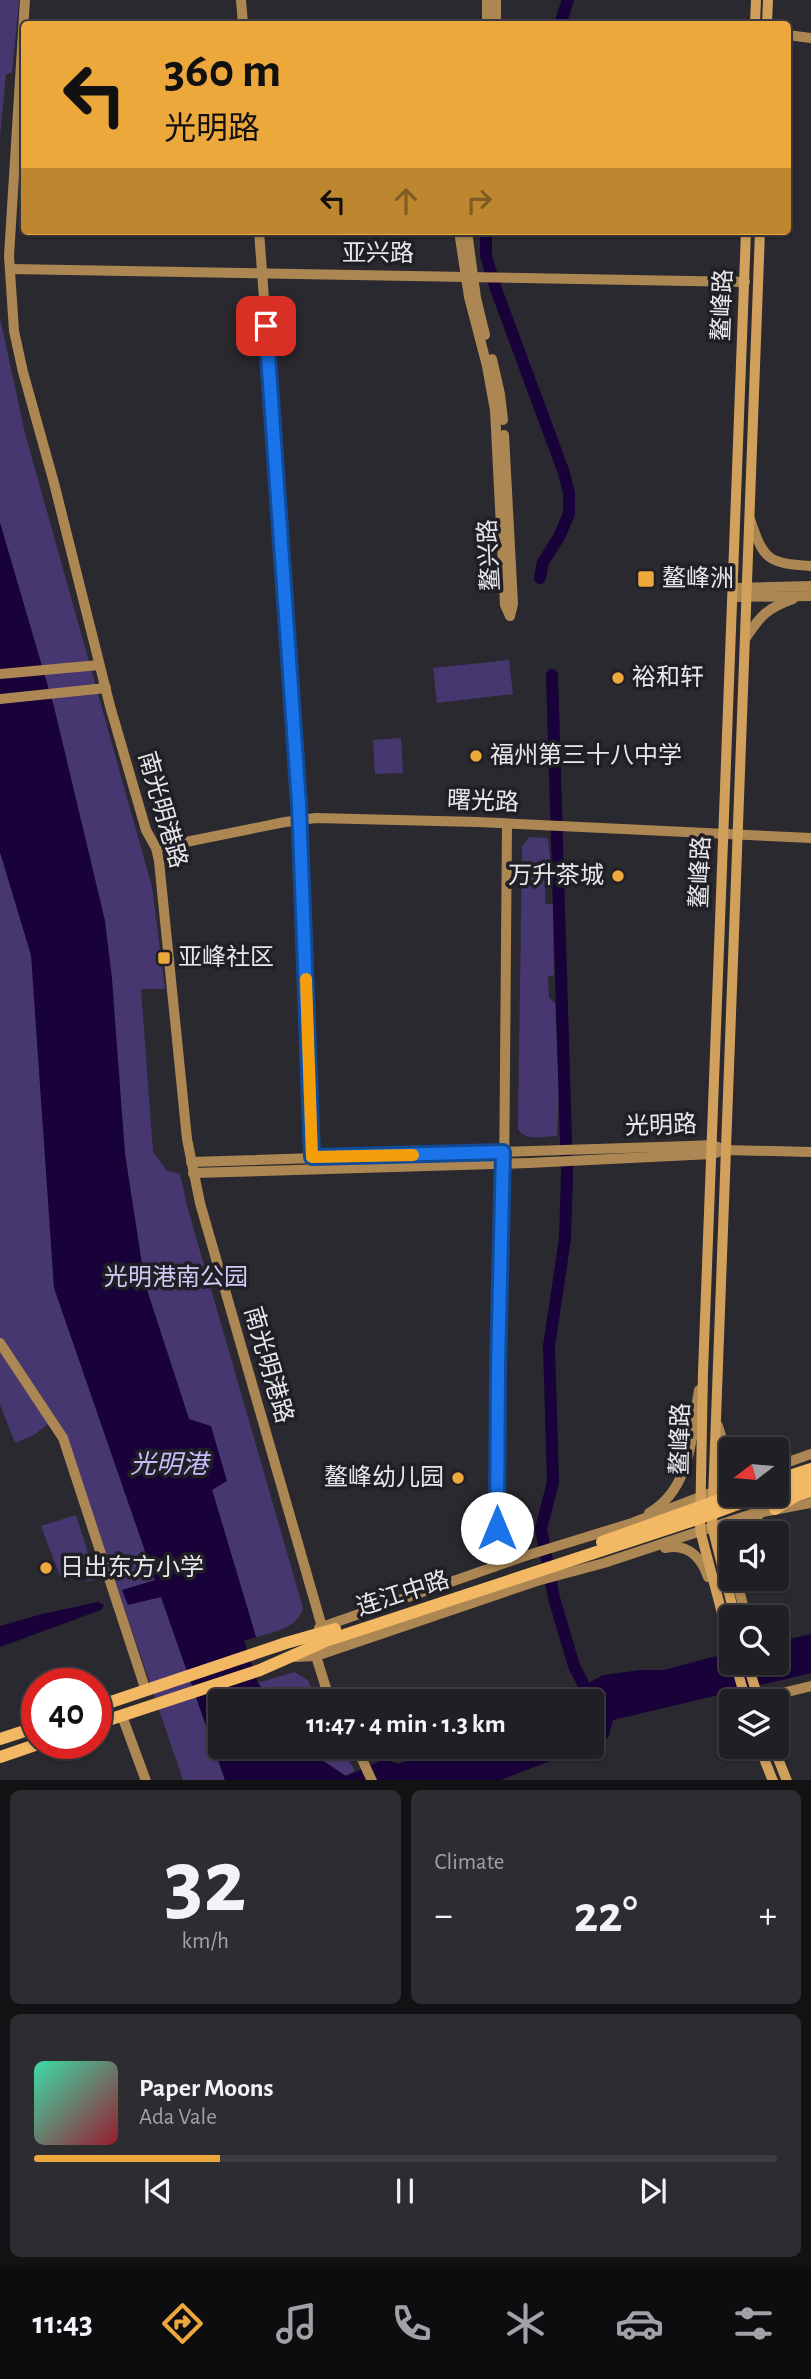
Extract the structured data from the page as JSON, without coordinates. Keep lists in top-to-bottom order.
{
  "streets": {
    "highway": ["连江中路"],
    "main road": ["鳌峰路"],
    "street": [
      "亚兴路",
      "鳌兴路",
      "曙光路",
      "南光明港路",
      "光明路"
    ]
  },
  "crossings": [
    ["亚兴路", "鳌峰路"],
    ["亚兴路", "鳌兴路"],
    ["亚兴路", "南光明港路"],
    ["鳌峰路", "曙光路"],
    ["鳌峰路", "光明路"],
    ["曙光路", "南光明港路"],
    ["南光明港路", "光明路"],
    ["南光明港路", "连江中路"]
  ],
  "water": ["光明港"],
  "parks": ["光明港南公园"],
  "places": {
    "transit": ["鳌峰洲", "亚峰社区"],
    "other": [
      "裕和轩",
      "福州第三十八中学",
      "万升茶城",
      "鳌峰幼儿园",
      "日出东方小学"
    ]
  },
  "north": "left",
  "page": {
    "turn": ["360 m", "光明路"],
    "limit": "40",
    "trip": "11:47 · 4 min · 1.3 km",
    "tile": [
      ["32", "km/h"],
      "Climate"
    ],
    "heat": ["−", "22°", "+"],
    "song": ["Paper Moons", "Ada Vale"],
    "tabs": "11:43"
  }
}
